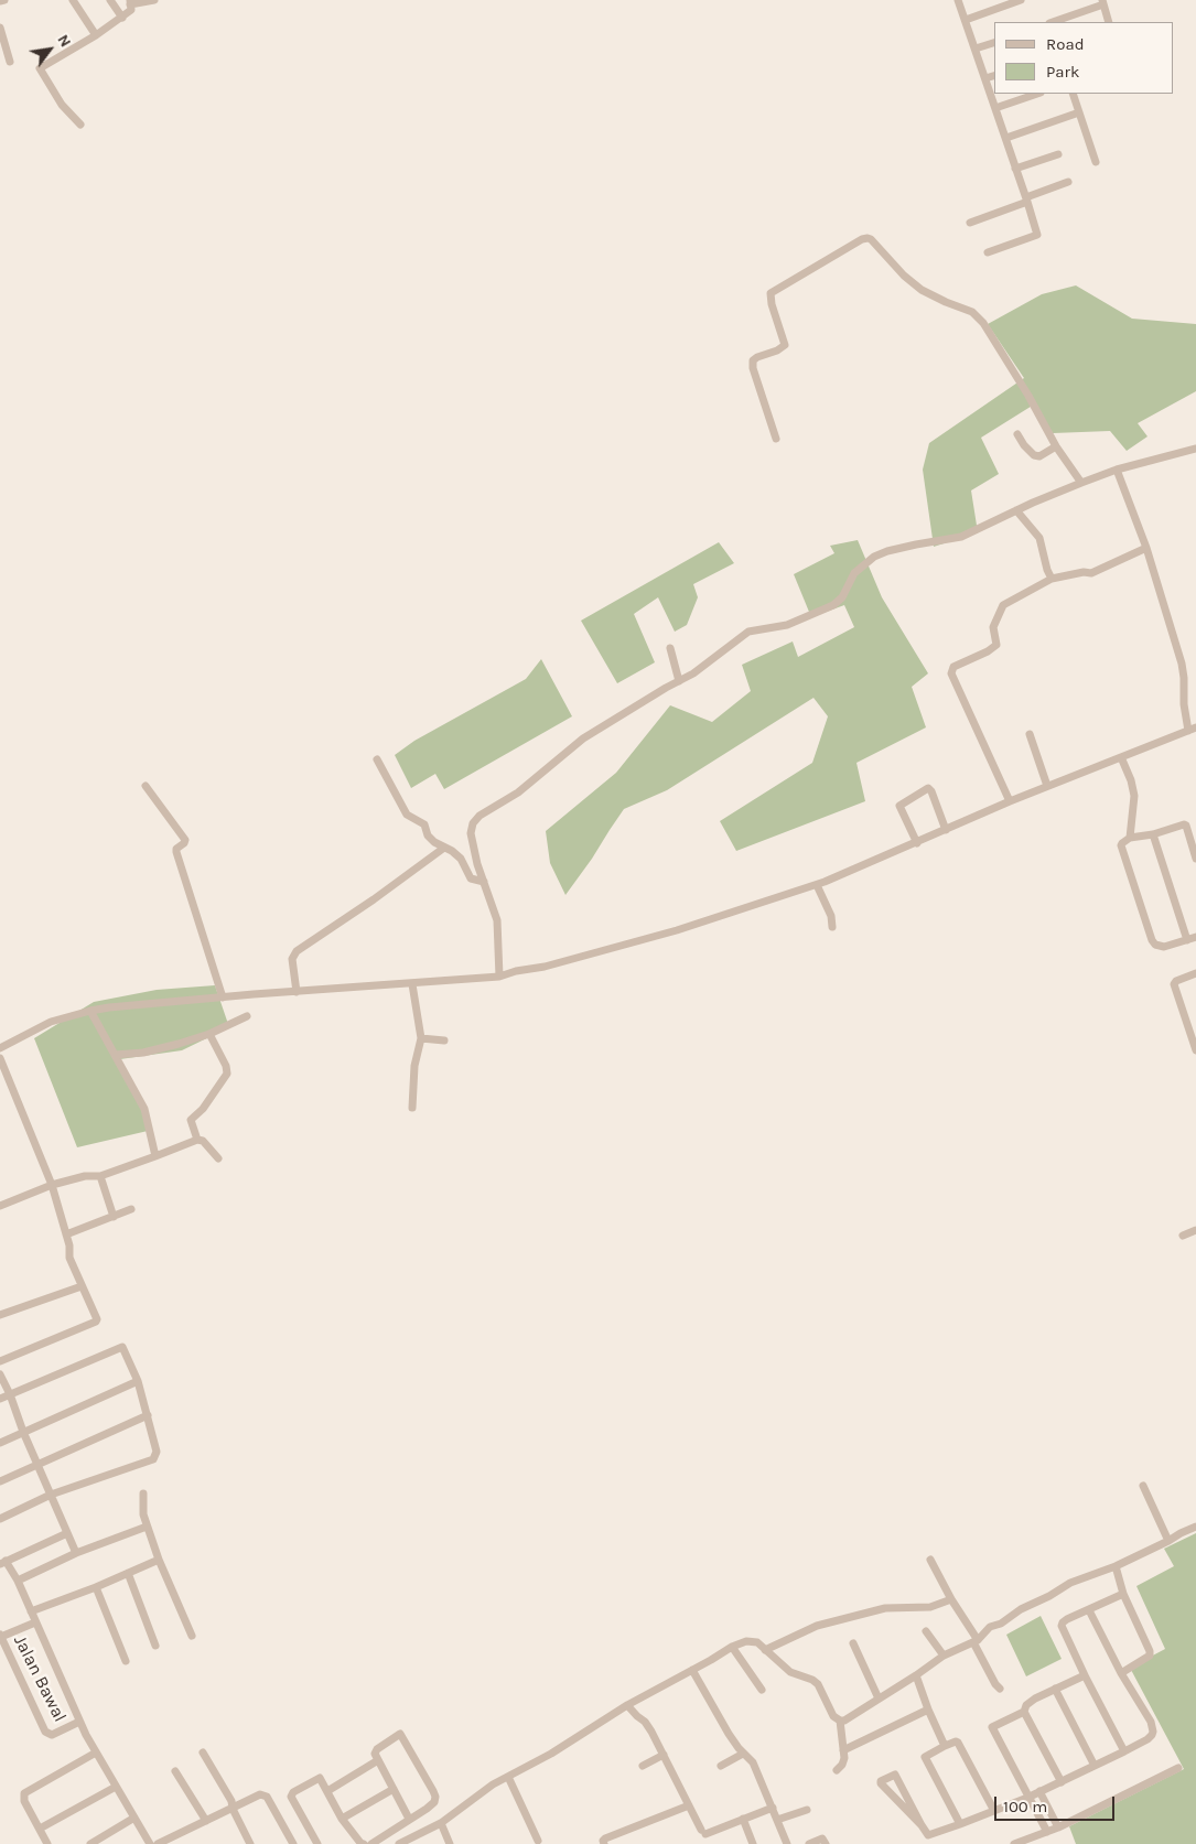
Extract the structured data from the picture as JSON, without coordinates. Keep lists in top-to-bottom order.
{
  "streets": {
    "street": ["Jalan Bawal"]
  },
  "legend": ["Road", "Park"],
  "scale_bar": "100 m",
  "north": "top right"
}
